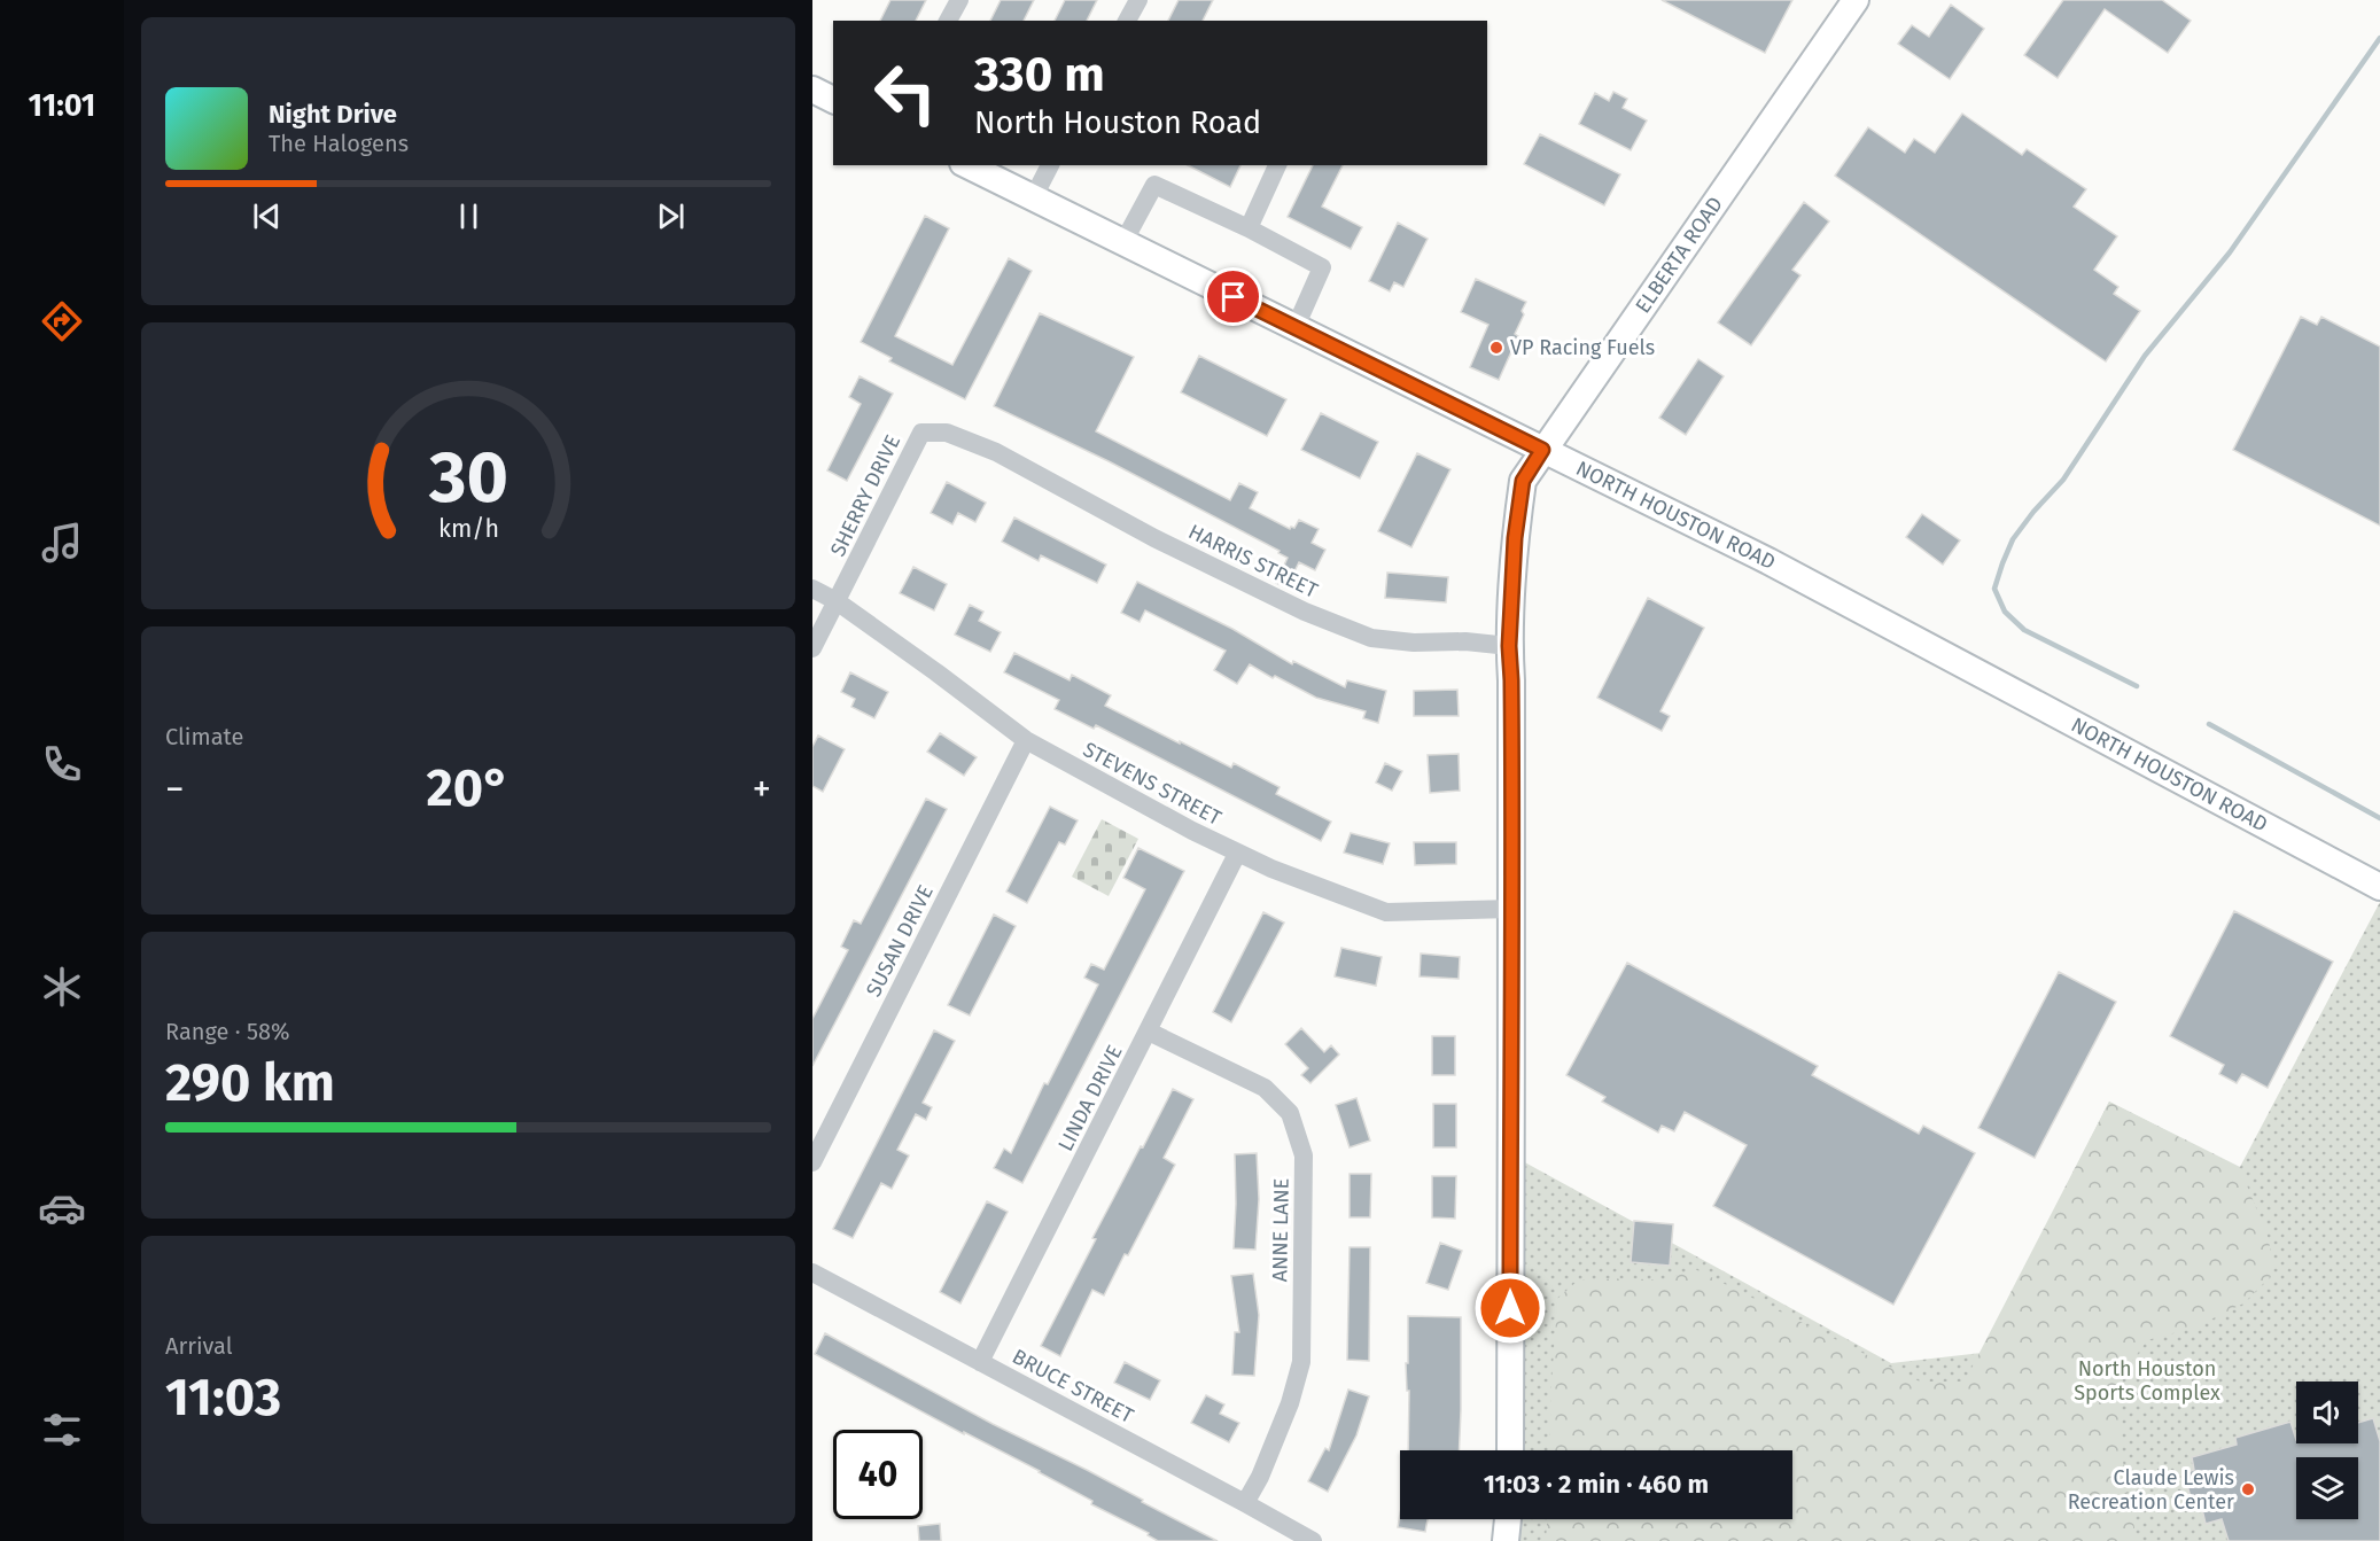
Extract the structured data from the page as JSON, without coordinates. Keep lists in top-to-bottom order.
{
  "streets": {
    "street": [
      "ELBERTA ROAD",
      "SHERRY DRIVE",
      "NORTH HOUSTON ROAD",
      "HARRIS STREET",
      "STEVENS STREET",
      "SUSAN DRIVE",
      "LINDA DRIVE",
      "ANNE LANE",
      "BRUCE STREET"
    ]
  },
  "crossings": [
    ["ELBERTA ROAD", "NORTH HOUSTON ROAD"],
    ["ELBERTA ROAD", "HARRIS STREET"],
    ["ELBERTA ROAD", "STEVENS STREET"],
    ["SHERRY DRIVE", "HARRIS STREET"],
    ["SHERRY DRIVE", "STEVENS STREET"],
    ["STEVENS STREET", "SUSAN DRIVE"],
    ["STEVENS STREET", "LINDA DRIVE"],
    ["LINDA DRIVE", "ANNE LANE"],
    ["LINDA DRIVE", "BRUCE STREET"],
    ["ANNE LANE", "BRUCE STREET"]
  ],
  "parks": ["North Houston Sports Complex"],
  "places": ["VP Racing Fuels", "Claude Lewis Recreation Center"],
  "page": {
    "tabs": "11:01",
    "turn": ["330 m", "North Houston Road"],
    "song": ["Night Drive", "The Halogens"],
    "tile": [
      "Climate",
      ["Range · 58%", "290 km"],
      ["Arrival", "11:03"]
    ],
    "heat": ["−", "20°", "+"],
    "limit": "40",
    "trip": "11:03 · 2 min · 460 m",
    "gauge": ["30", "km/h"]
  }
}
